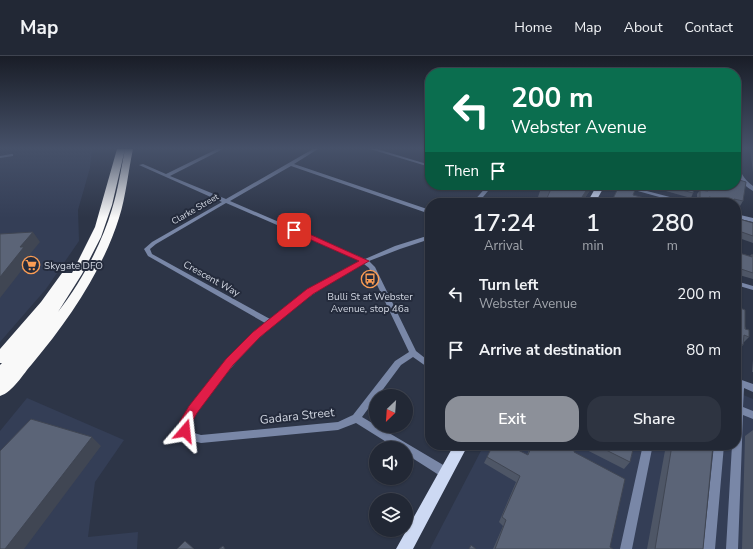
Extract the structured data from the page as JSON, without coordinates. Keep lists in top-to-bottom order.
{
  "streets": {
    "street": ["Clarke Street", "Crescent Way", "Gadara Street"]
  },
  "crossings": [
    ["Clarke Street", "Crescent Way"],
    ["Crescent Way", "Gadara Street"]
  ],
  "places": {
    "supermarket": ["Skygate DFO"],
    "bus stop": ["Bulli St at Webster Avenue, stop 46a"]
  },
  "north": "bottom left",
  "page": {
    "header": "Map",
    "nav": [
      "Home",
      "Map",
      "About",
      "Contact"
    ],
    "turn": ["200 m", "Webster Avenue"],
    "then": "Then",
    "eta": [
      "17:24",
      "Arrival",
      "1",
      "min",
      "280",
      "m"
    ],
    "list": [
      {
        "name": "Turn left",
        "note": "Webster Avenue",
        "value": "200 m"
      },
      {
        "name": "Arrive at destination",
        "value": "80 m"
      }
    ],
    "buttons": ["Exit", "Share"]
  }
}
